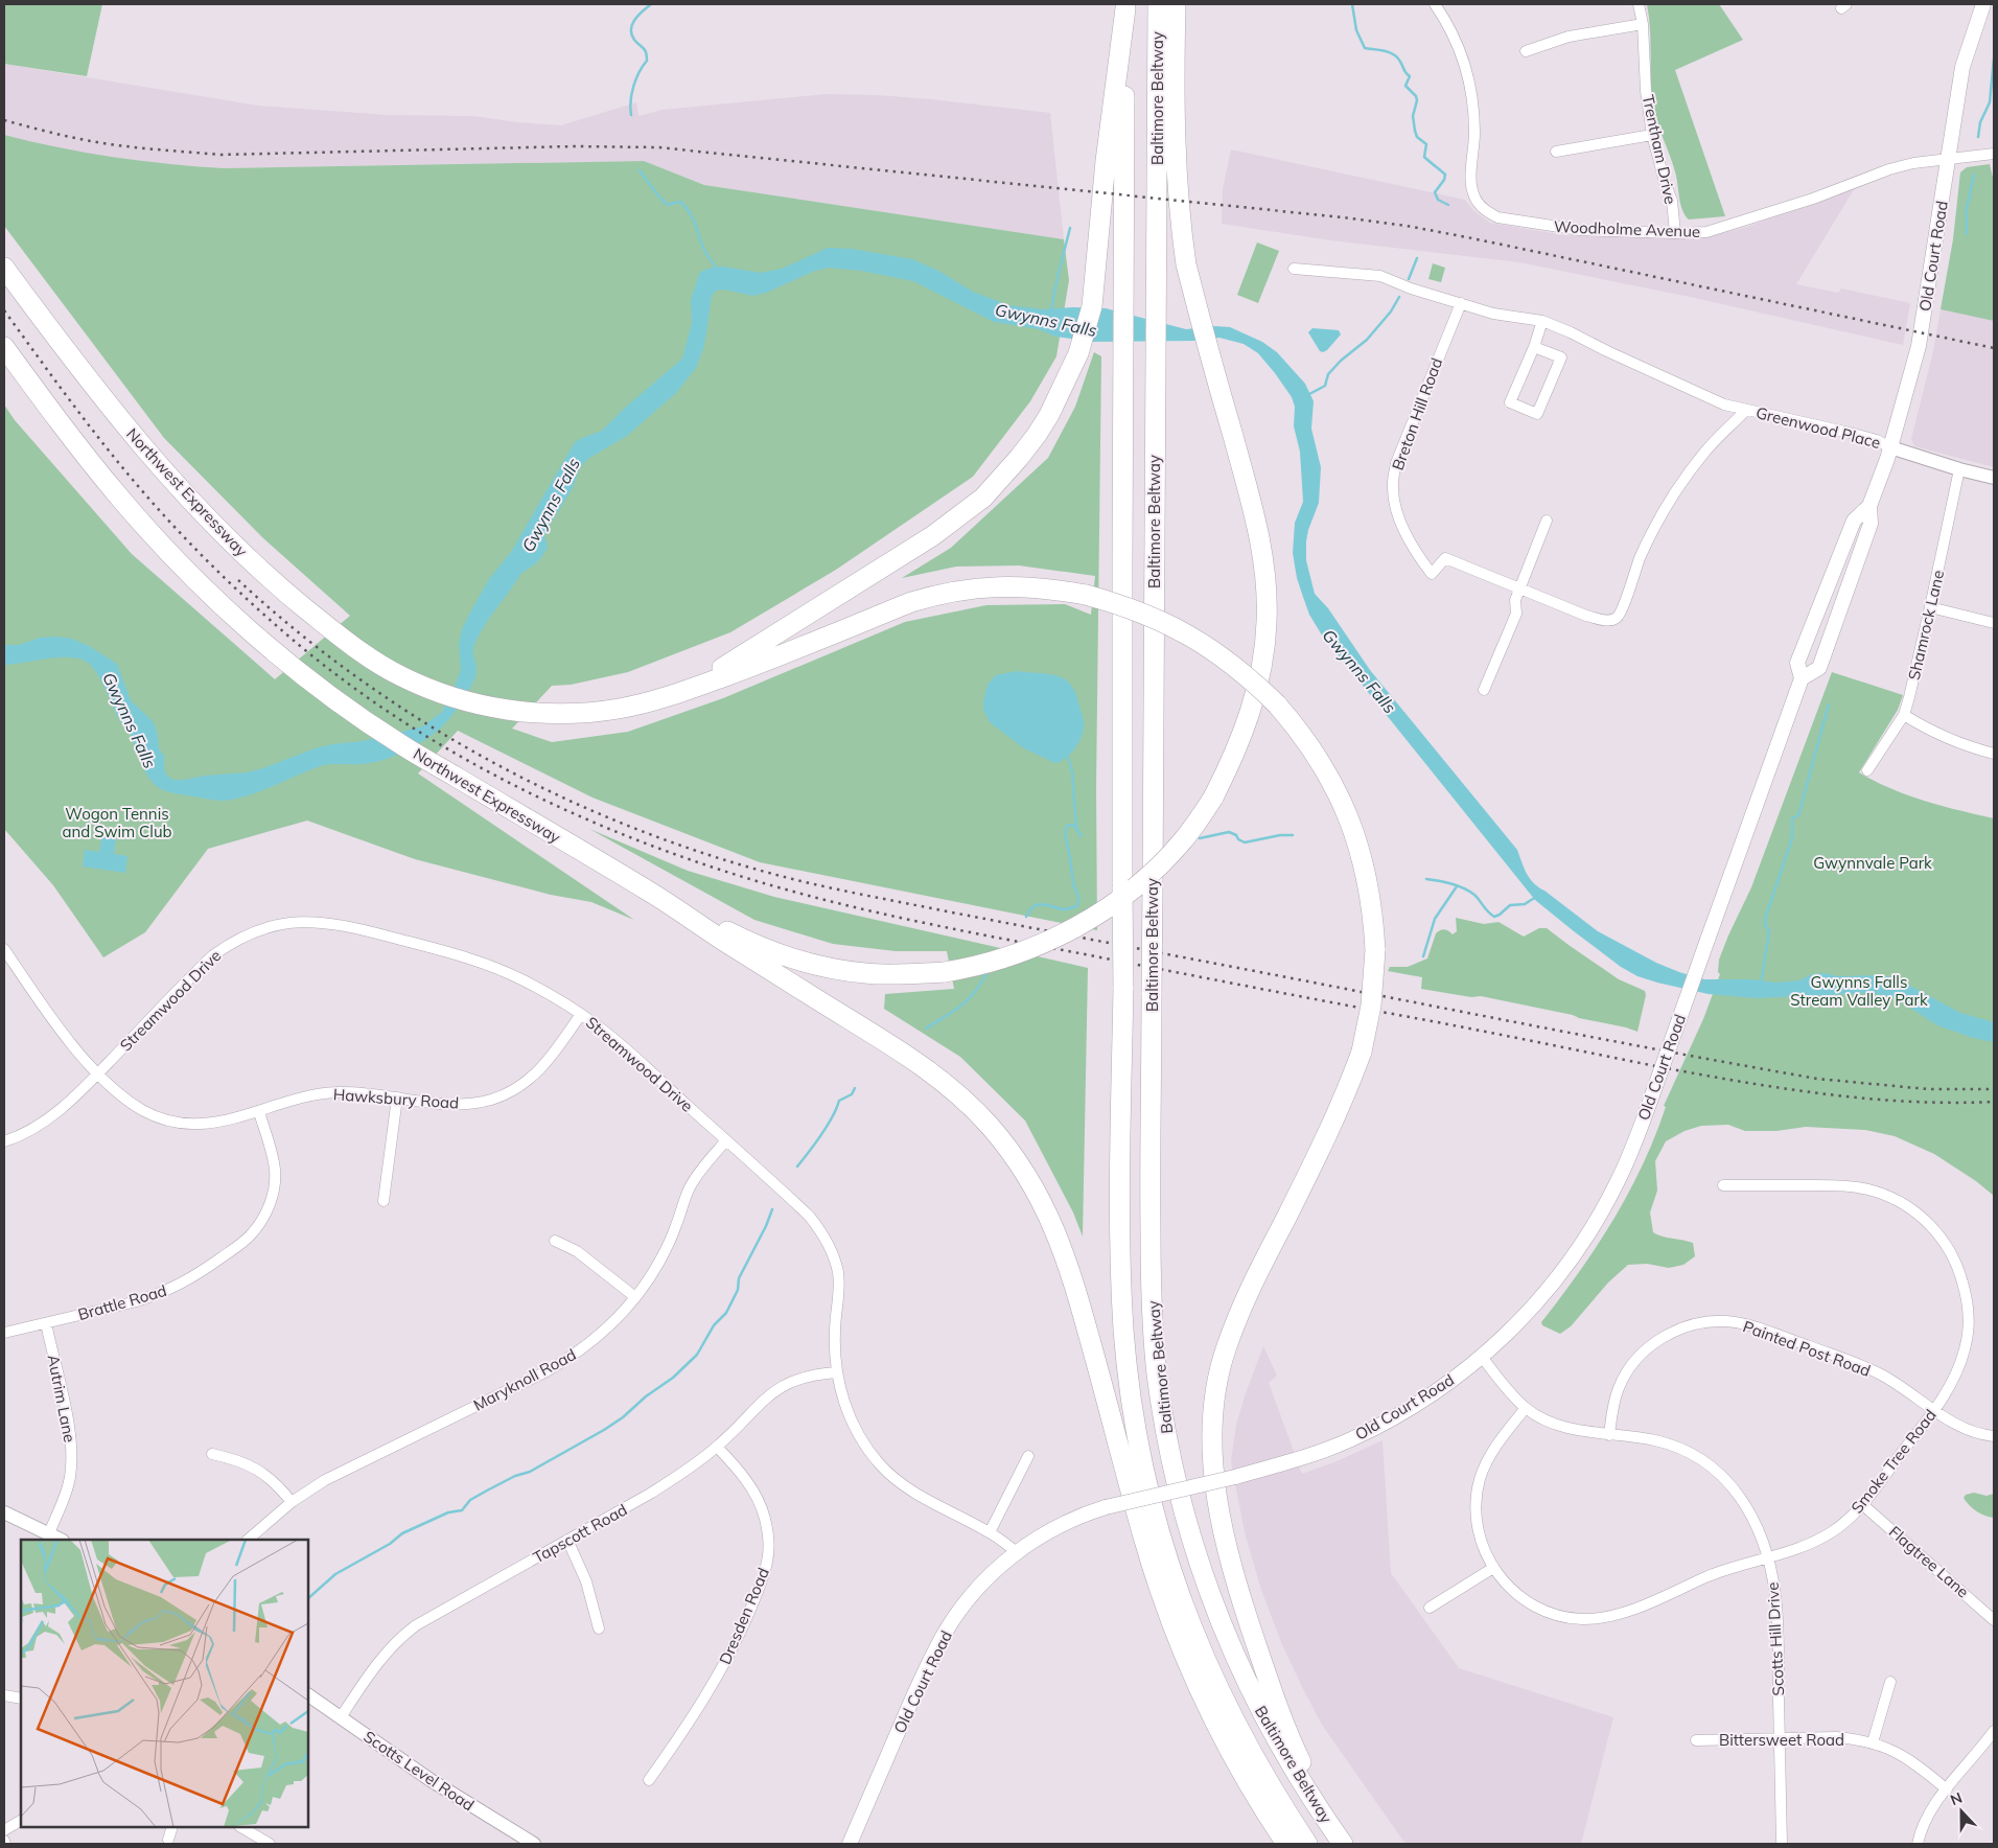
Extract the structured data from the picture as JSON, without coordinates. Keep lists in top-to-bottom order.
{
  "streets": {
    "highway": ["Baltimore Beltway", "Northwest Expressway"],
    "main road": ["Old Court Road"],
    "street": [
      "Trentham Drive",
      "Woodholme Avenue",
      "Breton Hill Road",
      "Greenwood Place",
      "Shamrock Lane",
      "Streamwood Drive",
      "Hawksbury Road",
      "Brattle Road",
      "Painted Post Road",
      "Maryknoll Road",
      "Autrim Lane",
      "Smoke Tree Road",
      "Tapscott Road",
      "Flagtree Lane",
      "Dresden Road",
      "Scotts Hill Drive",
      "Bittersweet Road",
      "Scotts Level Road"
    ]
  },
  "crossings": [
    ["Trentham Drive", "Woodholme Avenue"],
    ["Woodholme Avenue", "Old Court Road"],
    ["Old Court Road", "Greenwood Place"],
    ["Old Court Road", "Streamwood Drive"],
    ["Old Court Road", "Scotts Hill Drive"],
    ["Streamwood Drive", "Hawksbury Road"],
    ["Streamwood Drive", "Maryknoll Road"],
    ["Streamwood Drive", "Tapscott Road"],
    ["Hawksbury Road", "Brattle Road"],
    ["Brattle Road", "Autrim Lane"],
    ["Painted Post Road", "Smoke Tree Road"],
    ["Painted Post Road", "Scotts Hill Drive"],
    ["Smoke Tree Road", "Flagtree Lane"],
    ["Smoke Tree Road", "Scotts Hill Drive"],
    ["Tapscott Road", "Dresden Road"],
    ["Tapscott Road", "Scotts Level Road"],
    ["Scotts Hill Drive", "Bittersweet Road"]
  ],
  "water": ["Gwynns Falls"],
  "parks": ["Wogon Tennis and Swim Club", "Gwynnvale Park", "Gwynns Falls Stream Valley Park"],
  "north": "top"
}
